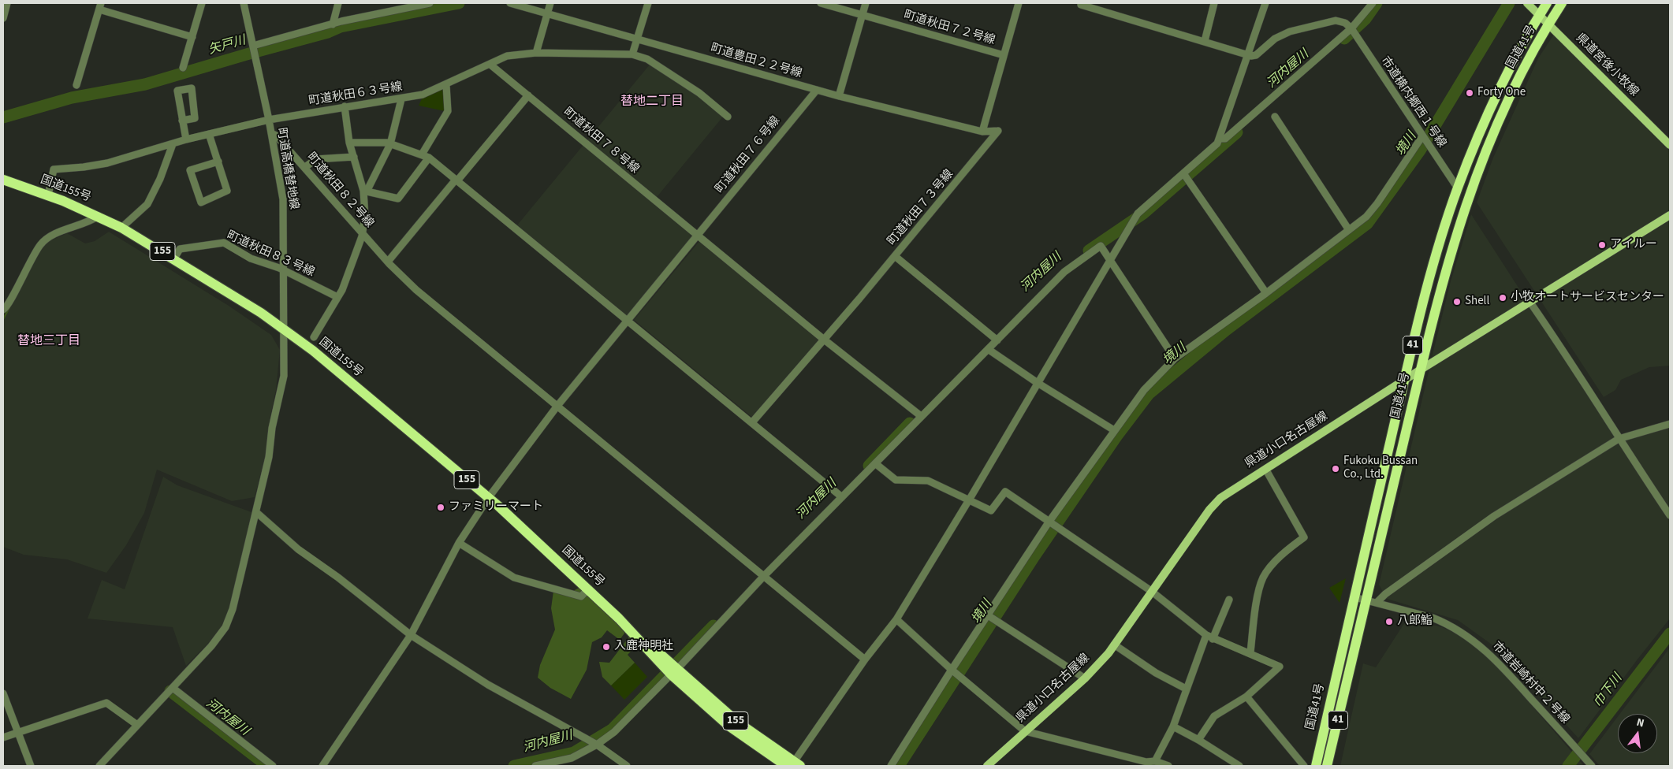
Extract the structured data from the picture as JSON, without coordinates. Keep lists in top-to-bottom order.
{
  "streets": {
    "highway": [
      "国道41号",
      "国道155号",
      "155",
      "41"
    ],
    "main road": ["県道宮後小牧線", "県道小口名古屋線"],
    "street": [
      "町道豊田２２号線",
      "町道秋田６３号線",
      "市道横内郷西１号線",
      "町道秋田７８号線",
      "町道秋田７６号線",
      "町道高橋替地線",
      "町道秋田８２号線",
      "町道秋田７３号線",
      "町道秋田８３号線",
      "市道岩崎村中２号線"
    ]
  },
  "crossings": [
    ["国道41号", "県道宮後小牧線"],
    ["国道41号", "市道横内郷西１号線"],
    ["国道41号", "県道小口名古屋線"],
    ["国道41号", "市道岩崎村中２号線"],
    ["町道豊田２２号線", "町道秋田７６号線"],
    ["町道豊田２２号線", "町道秋田７３号線"],
    ["町道秋田６３号線", "町道秋田７８号線"],
    ["町道秋田６３号線", "町道高橋替地線"],
    ["町道秋田６３号線", "国道155号"],
    ["町道秋田７８号線", "町道秋田７６号線"],
    ["町道秋田７８号線", "町道秋田７３号線"],
    ["町道秋田７６号線", "国道155号"],
    ["町道秋田７６号線", "町道秋田８２号線"],
    ["町道高橋替地線", "国道155号"],
    ["町道高橋替地線", "町道秋田８２号線"],
    ["町道高橋替地線", "町道秋田８３号線"],
    ["国道155号", "町道秋田８３号線"]
  ],
  "districts": ["替地二丁目", "替地三丁目"],
  "water": [
    "矢戸川",
    "河内屋川",
    "境川",
    "巾下川"
  ],
  "places": [
    "Forty One",
    "アイルー",
    "小牧オートサービスセンター",
    "Shell",
    "Fukoku Bussan Co., Ltd.",
    "ファミリーマート",
    "八郎鮨",
    "入鹿神明社"
  ],
  "north": "top"
}
